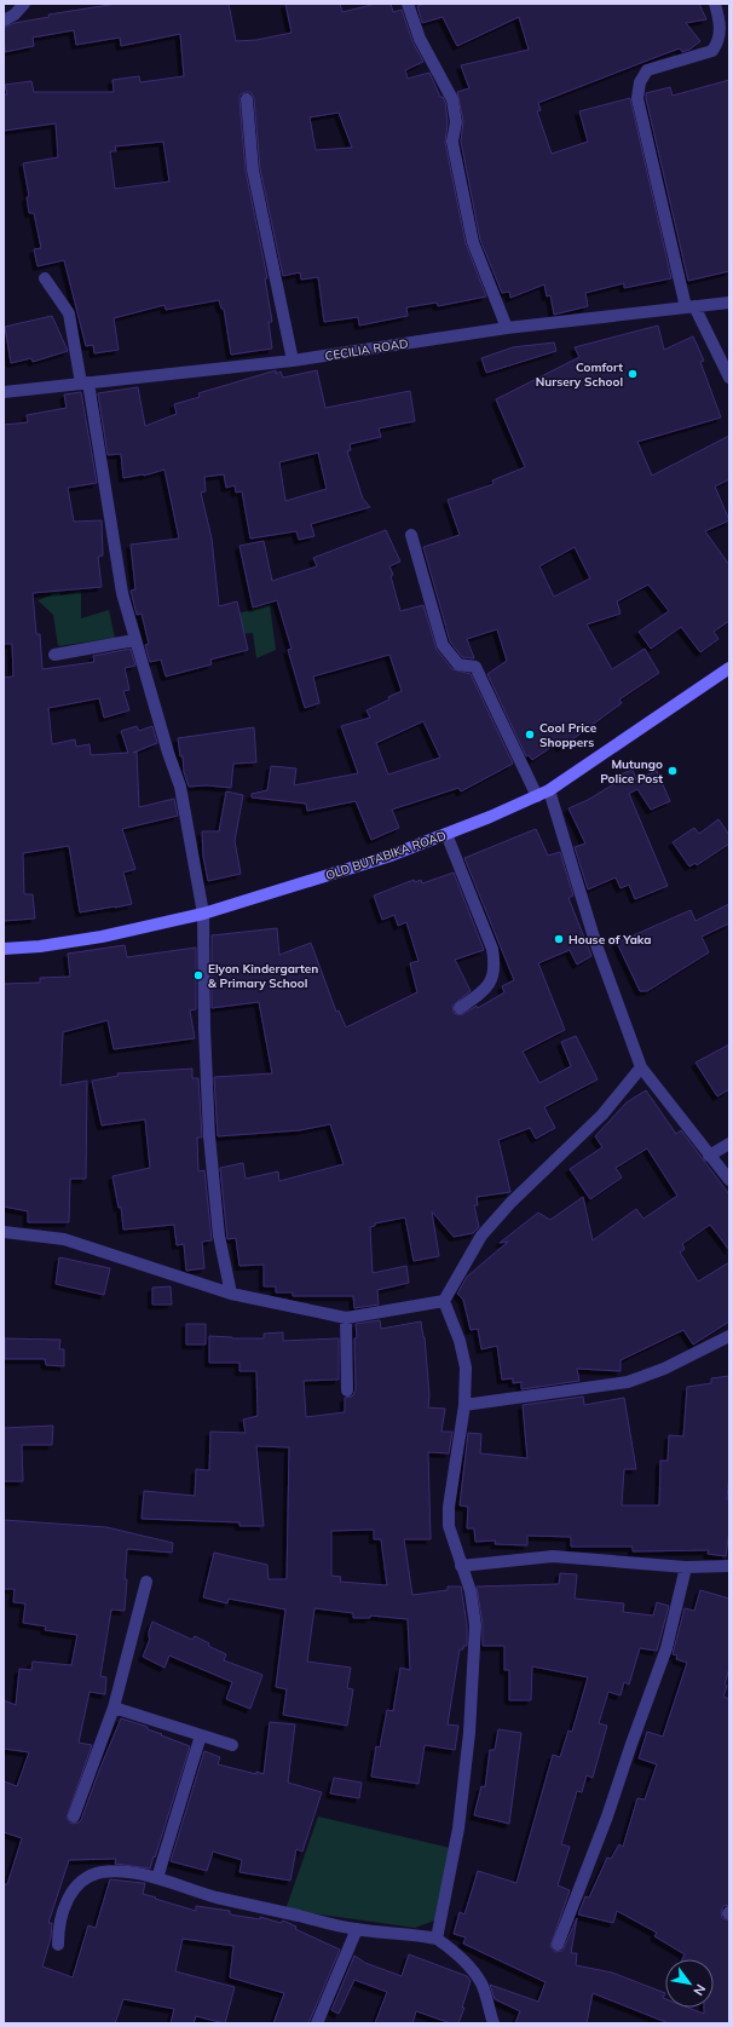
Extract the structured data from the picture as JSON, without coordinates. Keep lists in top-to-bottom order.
{
  "streets": {
    "main road": ["OLD BUTABIKA ROAD"],
    "street": ["CECILIA ROAD"]
  },
  "places": [
    "Comfort Nursery School",
    "Cool Price Shoppers",
    "Mutungo Police Post",
    "House of Yaka",
    "Elyon Kindergarten & Primary School"
  ],
  "north": "bottom right"
}
